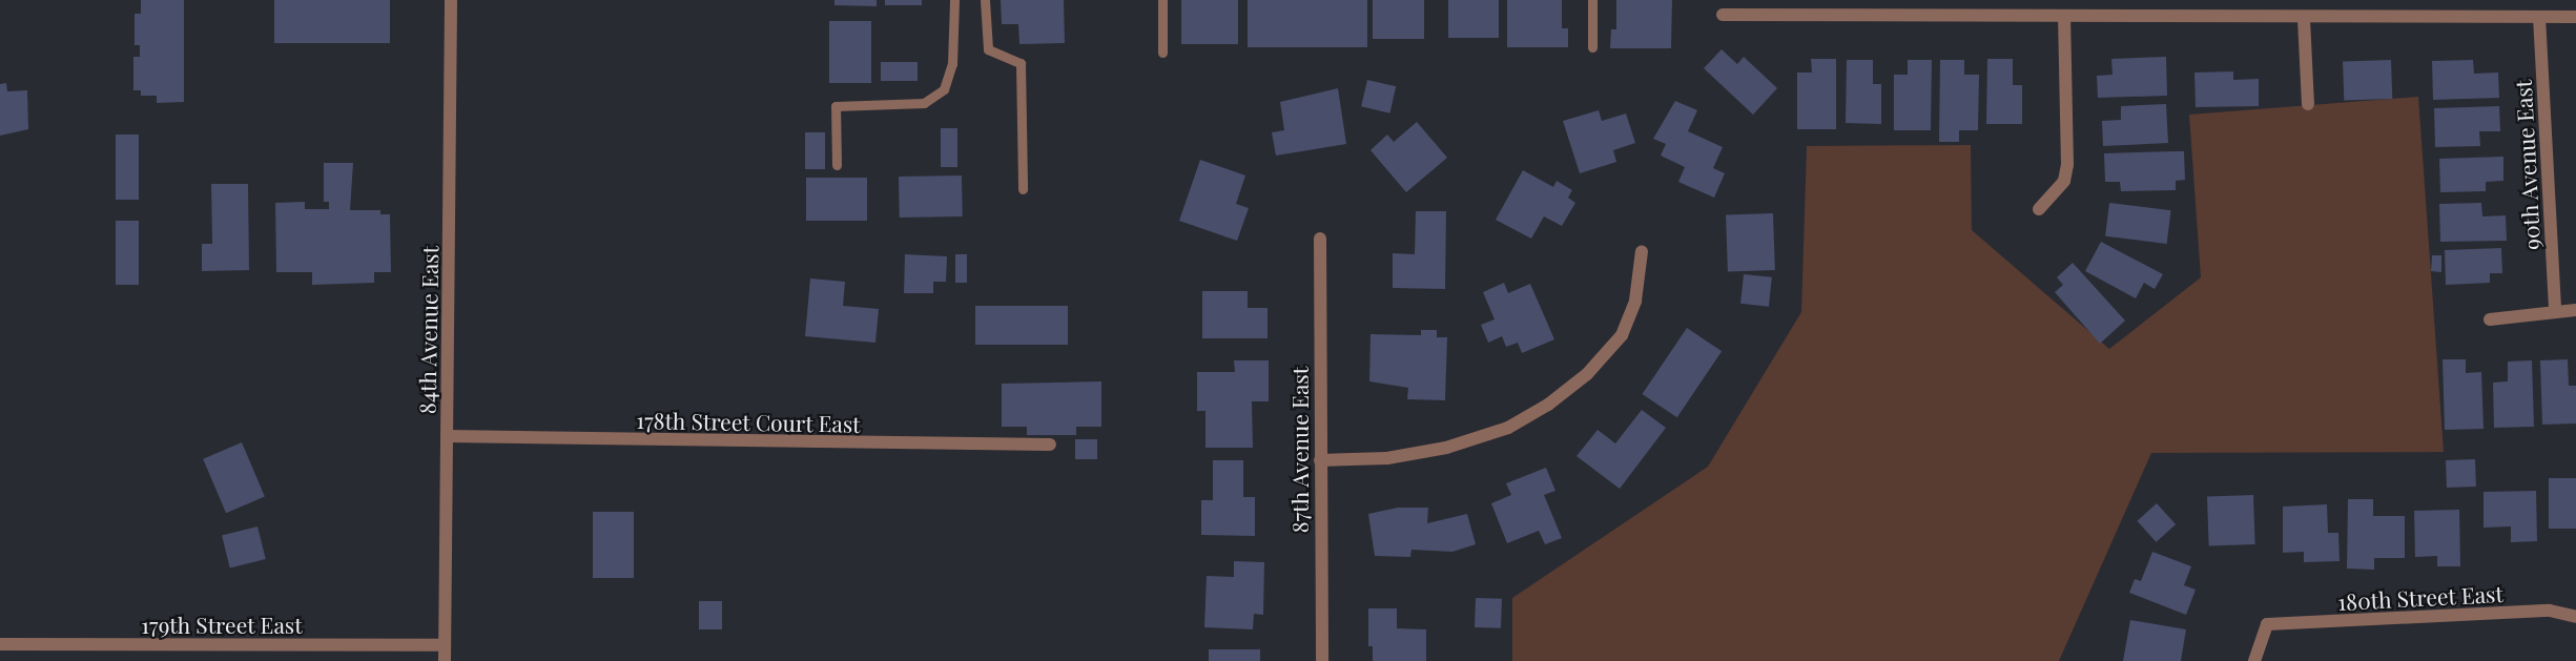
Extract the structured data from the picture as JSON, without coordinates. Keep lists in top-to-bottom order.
{
  "streets": {
    "street": [
      "90th Avenue East",
      "84th Avenue East",
      "178th Street Court East",
      "87th Avenue East",
      "180th Street East",
      "179th Street East"
    ]
  },
  "crossings": [
    ["84th Avenue East", "178th Street Court East"],
    ["84th Avenue East", "179th Street East"]
  ]
}
